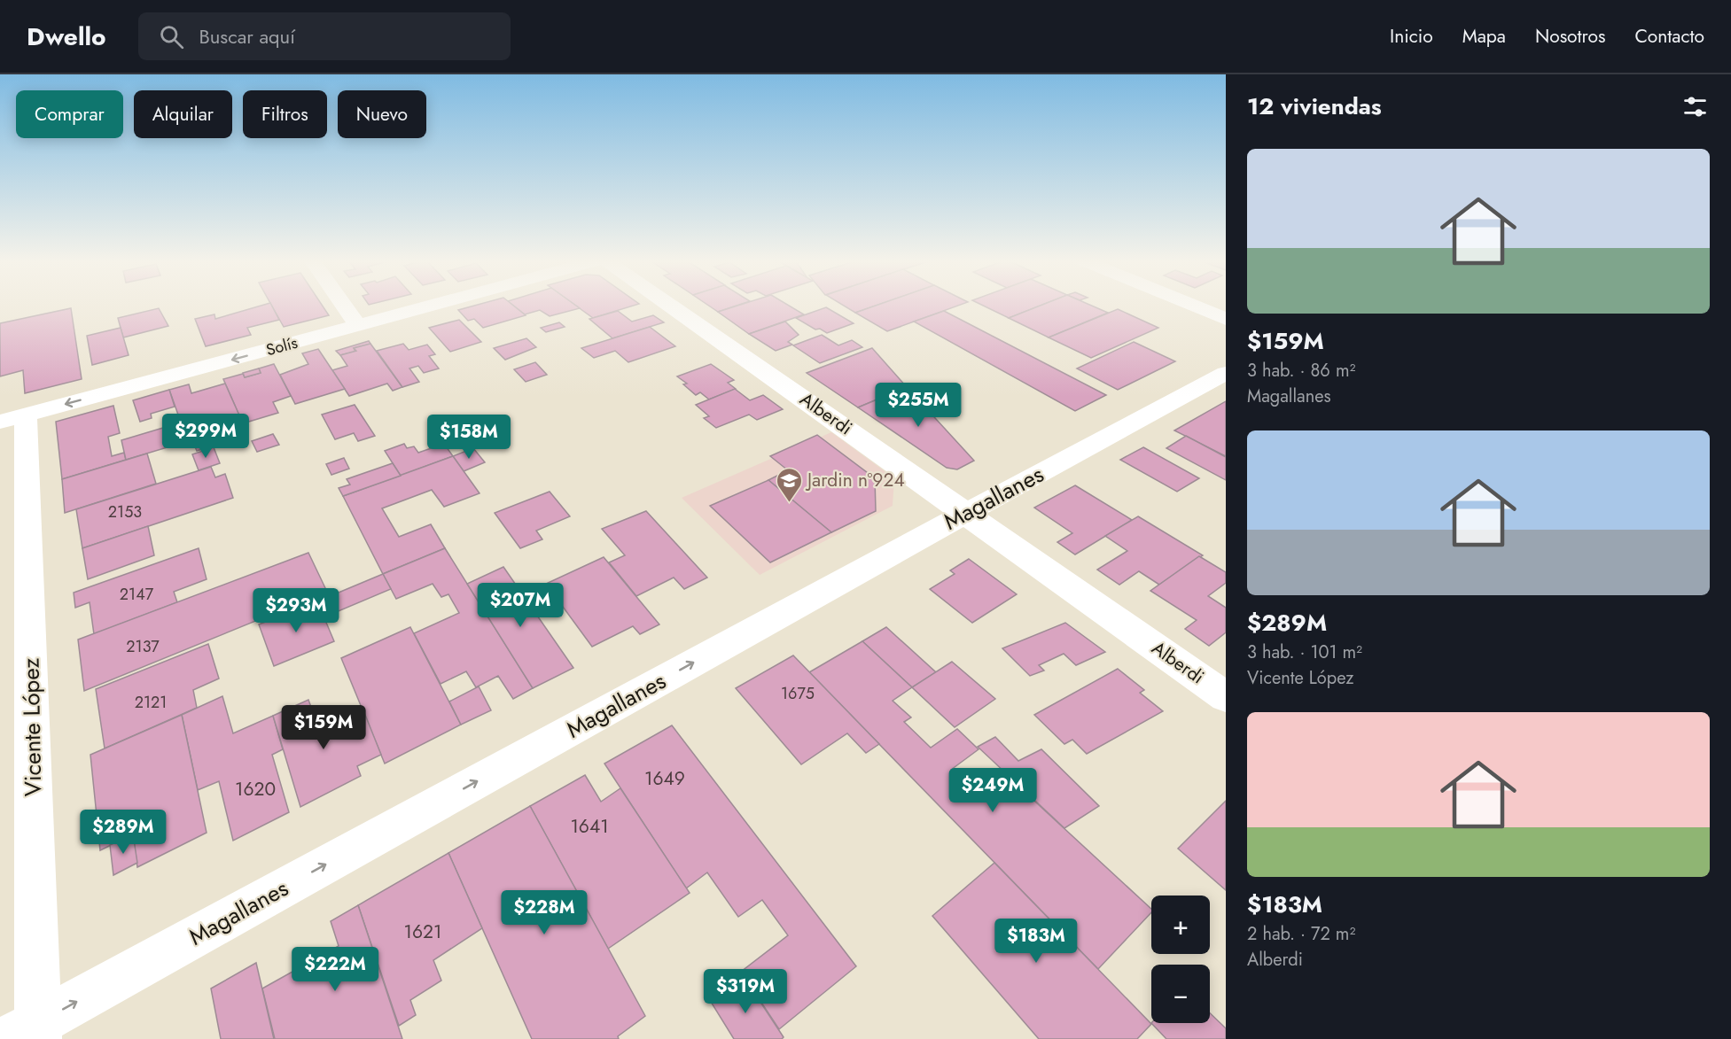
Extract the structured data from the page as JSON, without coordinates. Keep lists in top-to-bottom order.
{
  "streets": {
    "street": [
      "Solís",
      "Alberdi",
      "Magallanes",
      "Vicente López"
    ]
  },
  "crossings": [
    ["Solís", "Vicente López"],
    ["Alberdi", "Magallanes"],
    ["Magallanes", "Vicente López"]
  ],
  "one_way": ["Solís", "Magallanes"],
  "places": {
    "school or university": ["Jardin nº924"]
  },
  "house_numbers": [
    "2153",
    "2147",
    "2137",
    "1675",
    "2121",
    "1649",
    "1620",
    "1641",
    "1621"
  ],
  "page": {
    "header": "Dwello",
    "search": "Buscar aquí",
    "nav": [
      "Inicio",
      "Mapa",
      "Nosotros",
      "Contacto"
    ],
    "heading": "12 viviendas",
    "chip": [
      "Comprar",
      "Alquilar",
      "Filtros",
      "Nuevo"
    ],
    "list": [
      {
        "name": "$159M",
        "note": "3 hab. · 86 m² · Magallanes"
      },
      {
        "name": "$289M",
        "note": "3 hab. · 101 m² · Vicente López"
      },
      {
        "name": "$183M",
        "note": "2 hab. · 72 m² · Alberdi"
      }
    ],
    "price": [
      "$255M",
      "$299M",
      "$158M",
      "$207M",
      "$293M",
      "$159M",
      "$249M",
      "$289M",
      "$228M",
      "$183M",
      "$222M",
      "$319M"
    ],
    "map_buttons": ["+", "−"]
  }
}
